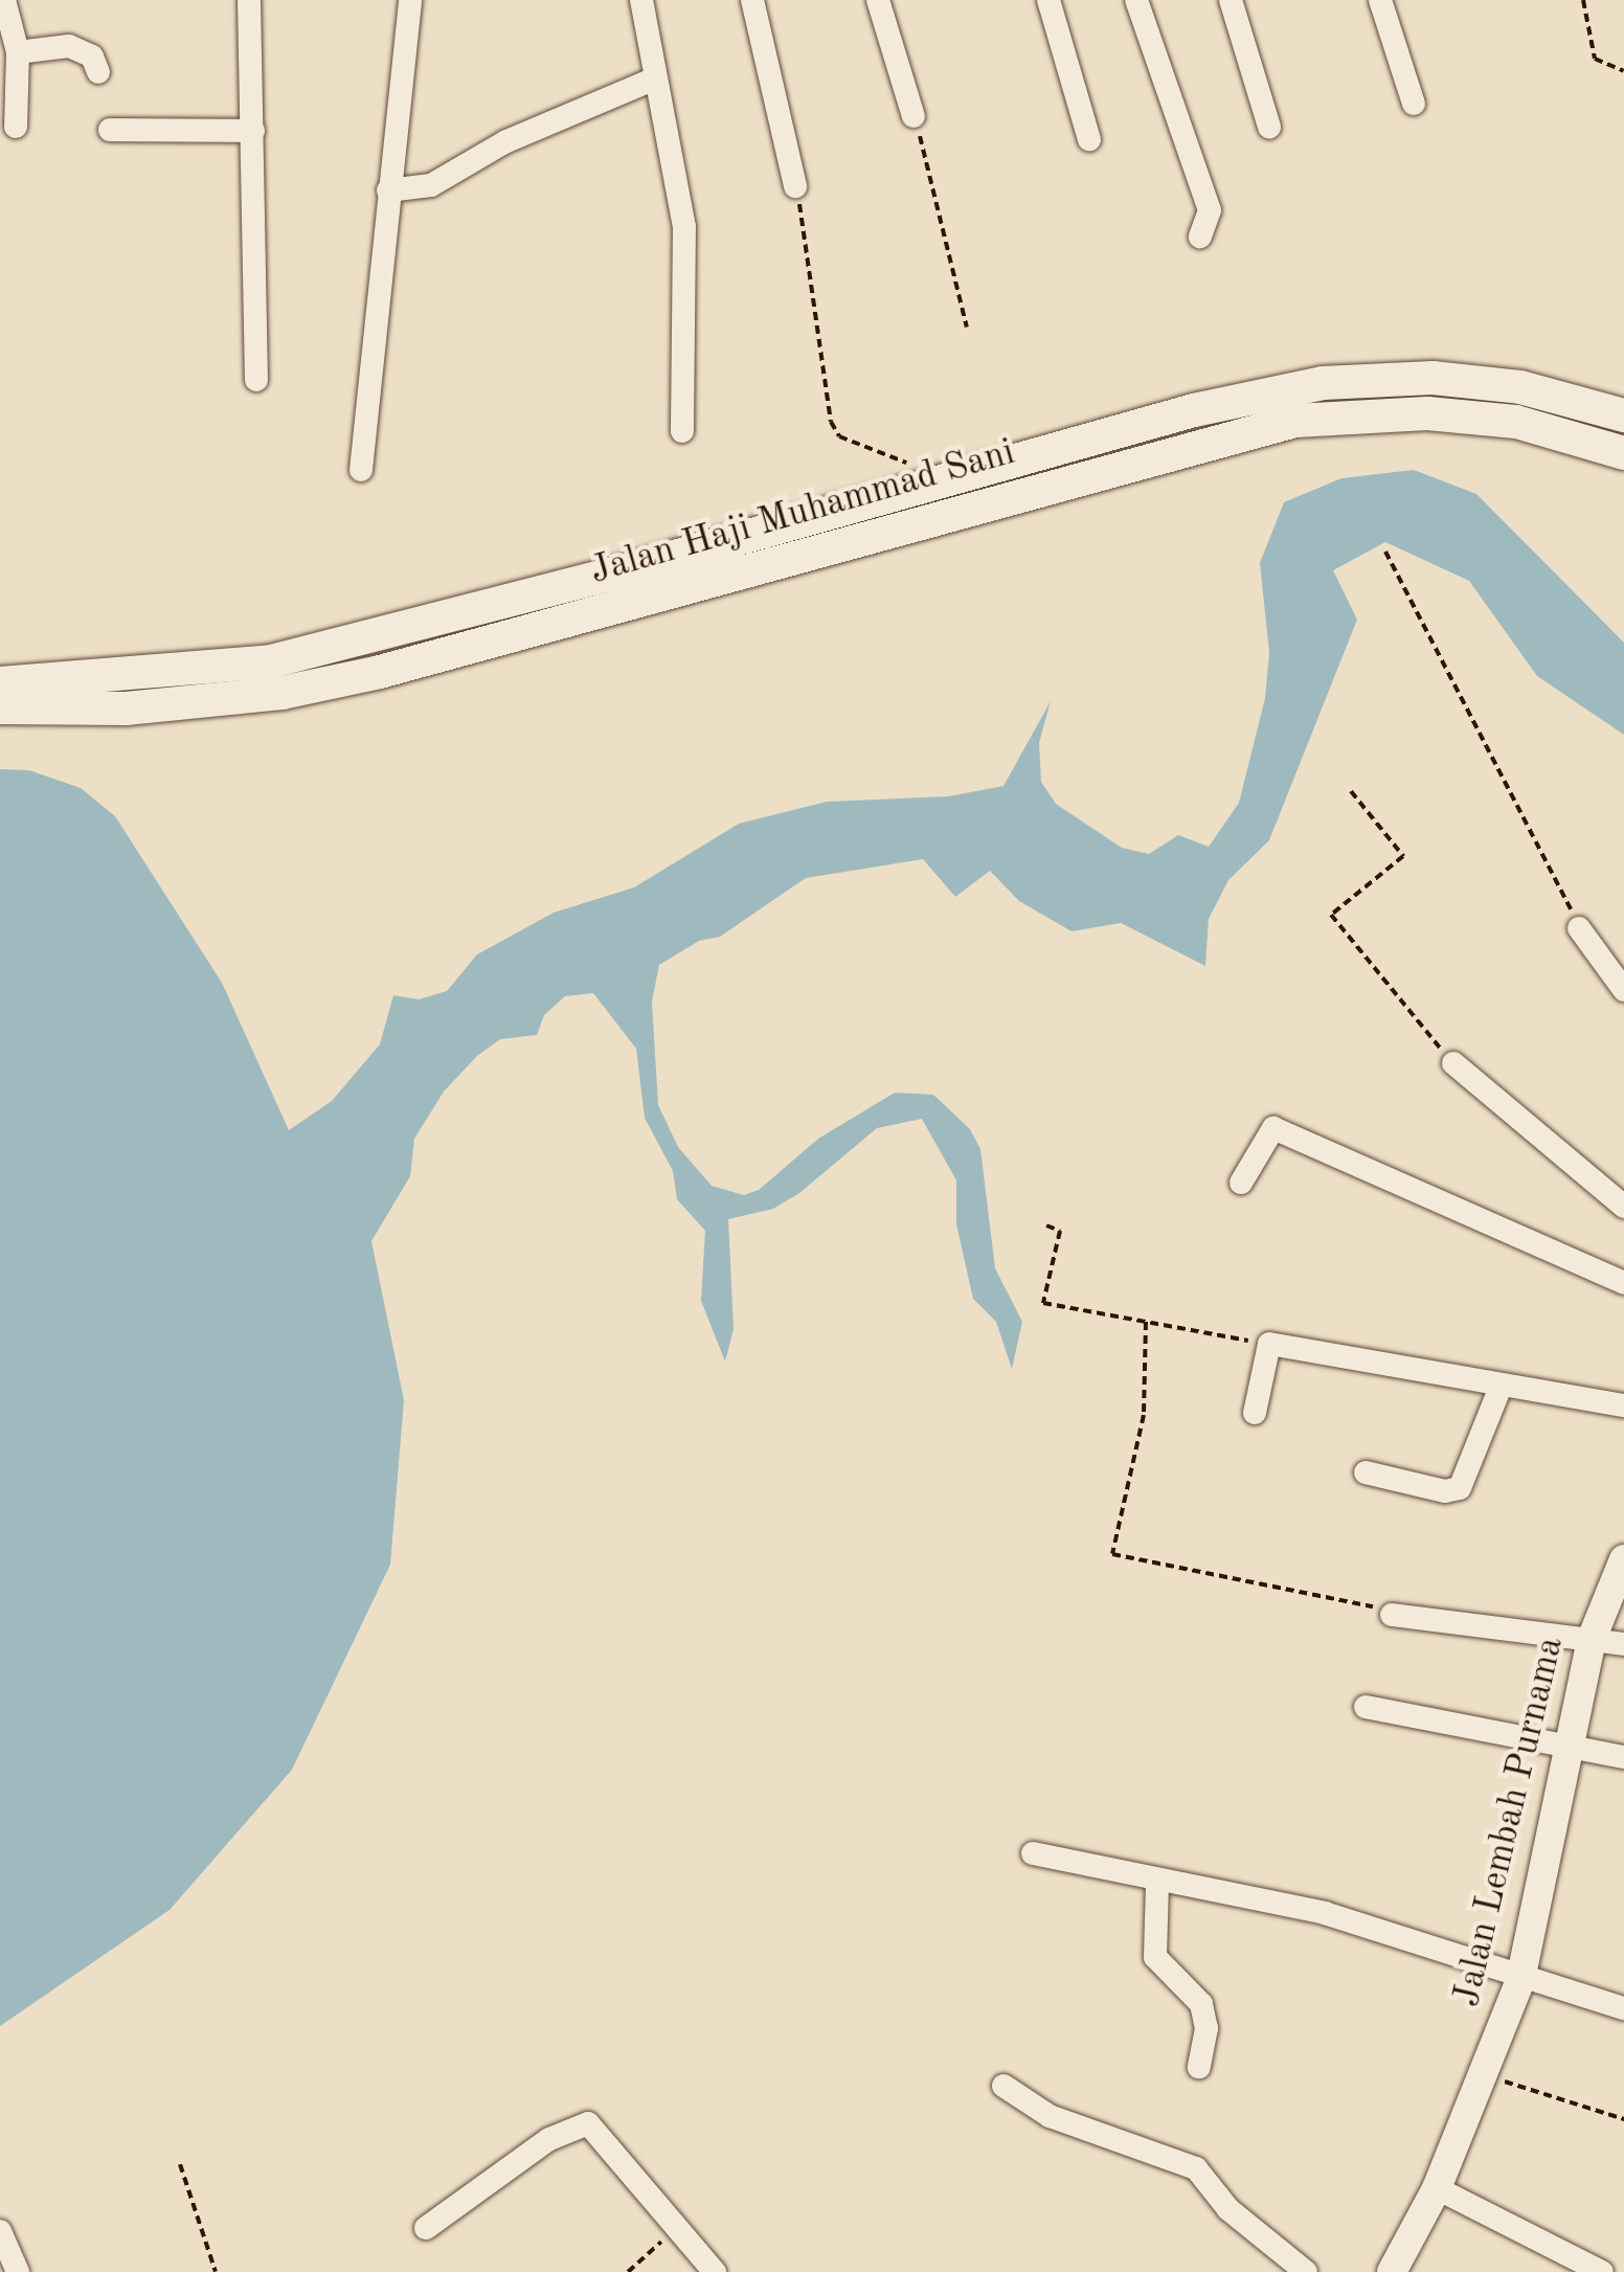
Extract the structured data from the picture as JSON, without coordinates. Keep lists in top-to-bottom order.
{
  "streets": {
    "main road": ["Jalan Haji Muhammad Sani"],
    "street": ["Jalan Lembah Purnama"]
  }
}
